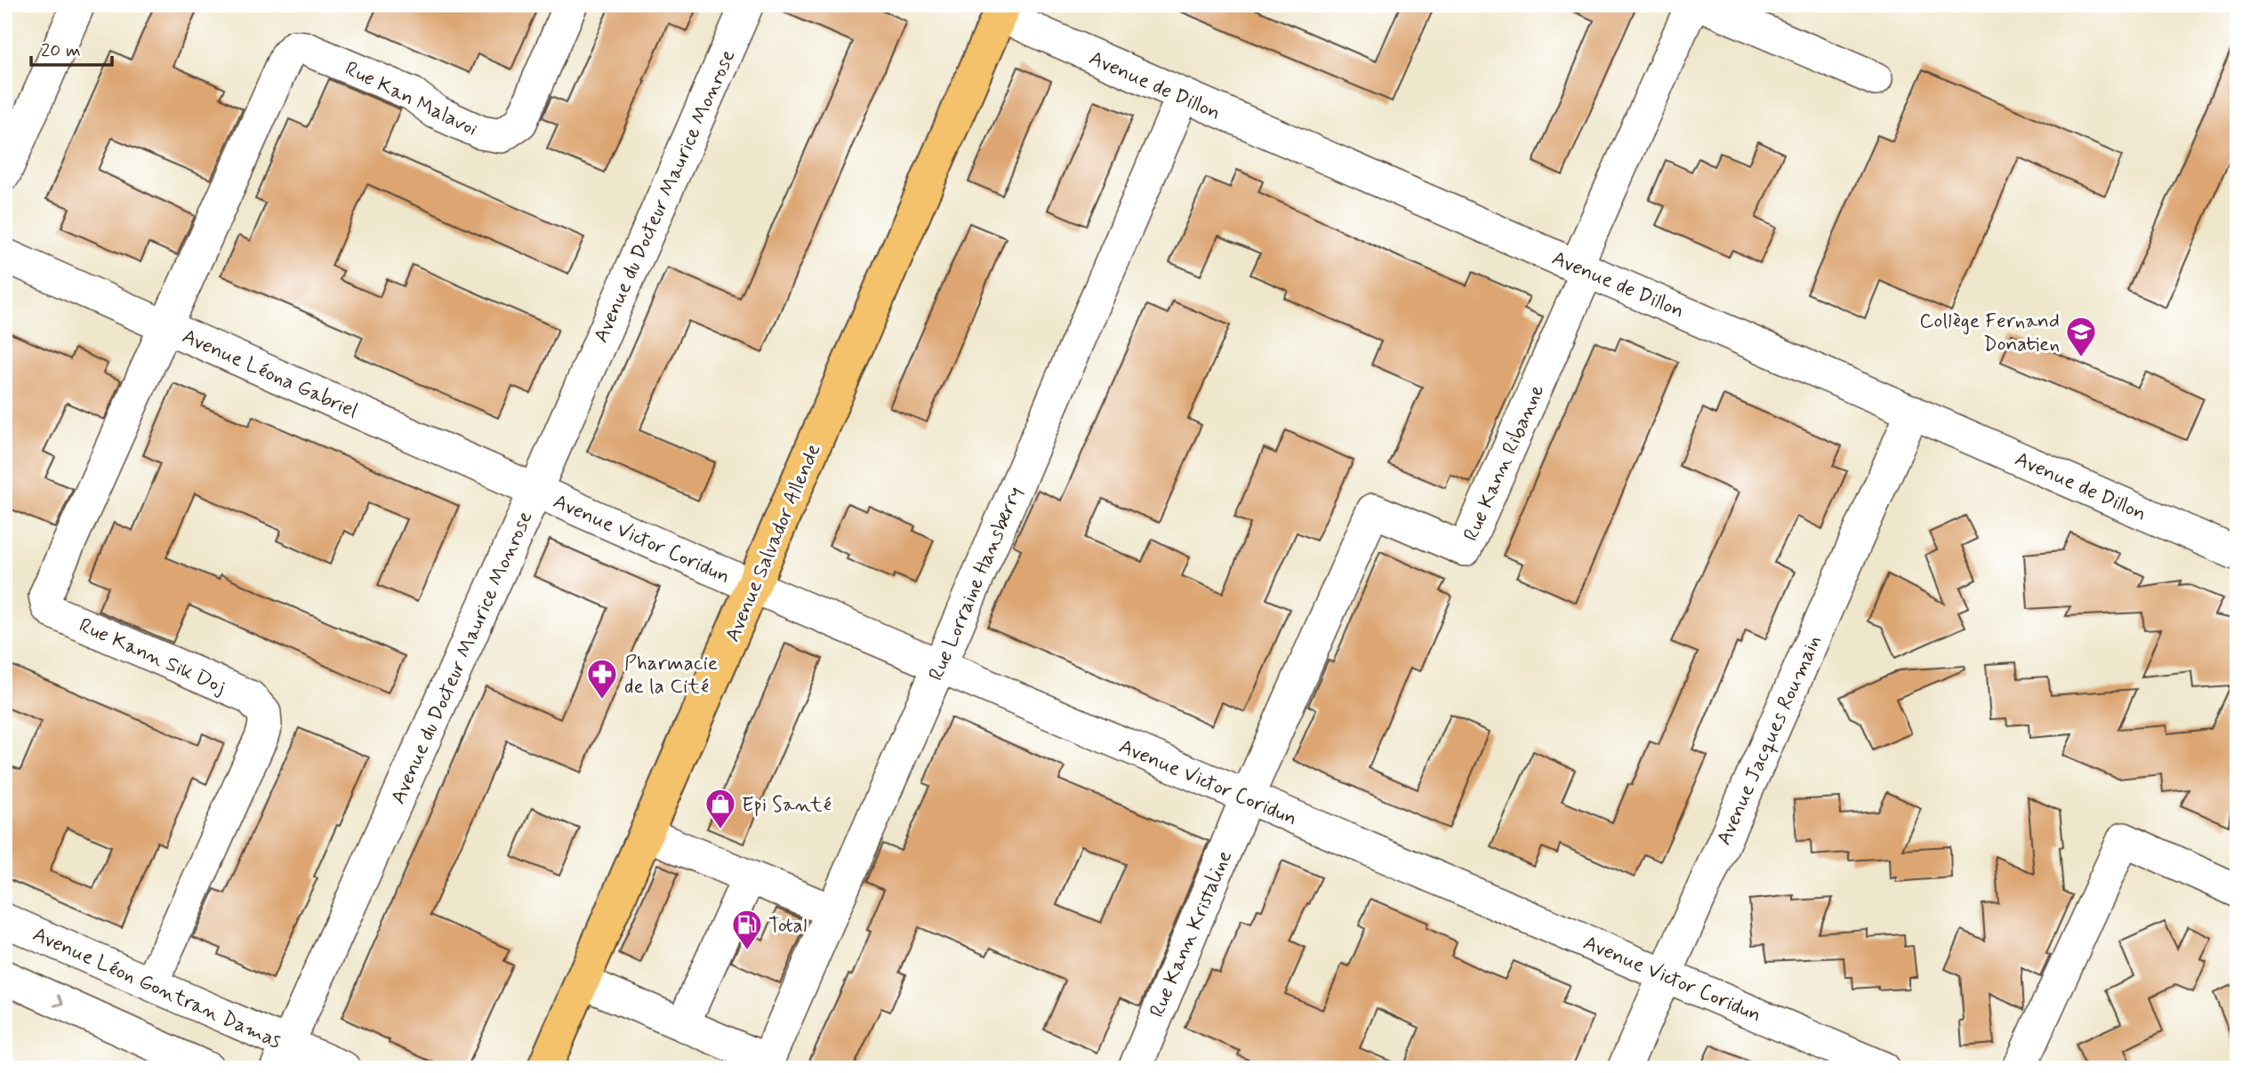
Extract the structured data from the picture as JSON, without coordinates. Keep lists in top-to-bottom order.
{
  "streets": {
    "main road": ["Avenue Salvador Allende"],
    "street": [
      "Avenue de Dillon",
      "Rue Kan Malavoi",
      "Avenue du Docteur Maurice Monrose",
      "Avenue Léona Gabriel",
      "Rue Kann Ribanne",
      "Avenue Victor Coridun",
      "Rue Lorraine Hansberry",
      "Rue Kann Sik Doj",
      "Avenue Jacques Roumain",
      "Rue Kann Kristaline",
      "Avenue Léon Gontran Damas"
    ]
  },
  "crossings": [
    ["Avenue de Dillon", "Rue Kann Ribanne"],
    ["Avenue de Dillon", "Avenue Salvador Allende"],
    ["Avenue de Dillon", "Rue Lorraine Hansberry"],
    ["Avenue de Dillon", "Avenue Jacques Roumain"],
    ["Rue Kan Malavoi", "Avenue Léona Gabriel"],
    ["Rue Kan Malavoi", "Rue Kann Sik Doj"],
    ["Avenue du Docteur Maurice Monrose", "Avenue Léona Gabriel"],
    ["Avenue du Docteur Maurice Monrose", "Avenue Victor Coridun"],
    ["Avenue du Docteur Maurice Monrose", "Avenue Léon Gontran Damas"],
    ["Avenue Léona Gabriel", "Avenue Victor Coridun"],
    ["Avenue Léona Gabriel", "Rue Kann Sik Doj"],
    ["Rue Kann Ribanne", "Avenue Victor Coridun"],
    ["Rue Kann Ribanne", "Rue Kann Kristaline"],
    ["Avenue Victor Coridun", "Avenue Salvador Allende"],
    ["Avenue Victor Coridun", "Rue Lorraine Hansberry"],
    ["Avenue Victor Coridun", "Avenue Jacques Roumain"],
    ["Avenue Victor Coridun", "Rue Kann Kristaline"],
    ["Rue Kann Sik Doj", "Avenue Léon Gontran Damas"]
  ],
  "places": {
    "school or university": ["Collège Fernand Donatien"],
    "pharmacy": ["Pharmacie de la Cité"],
    "shop": ["Epi Santé"],
    "fuel station": ["Total"]
  },
  "scale_bar": "20 m"
}
